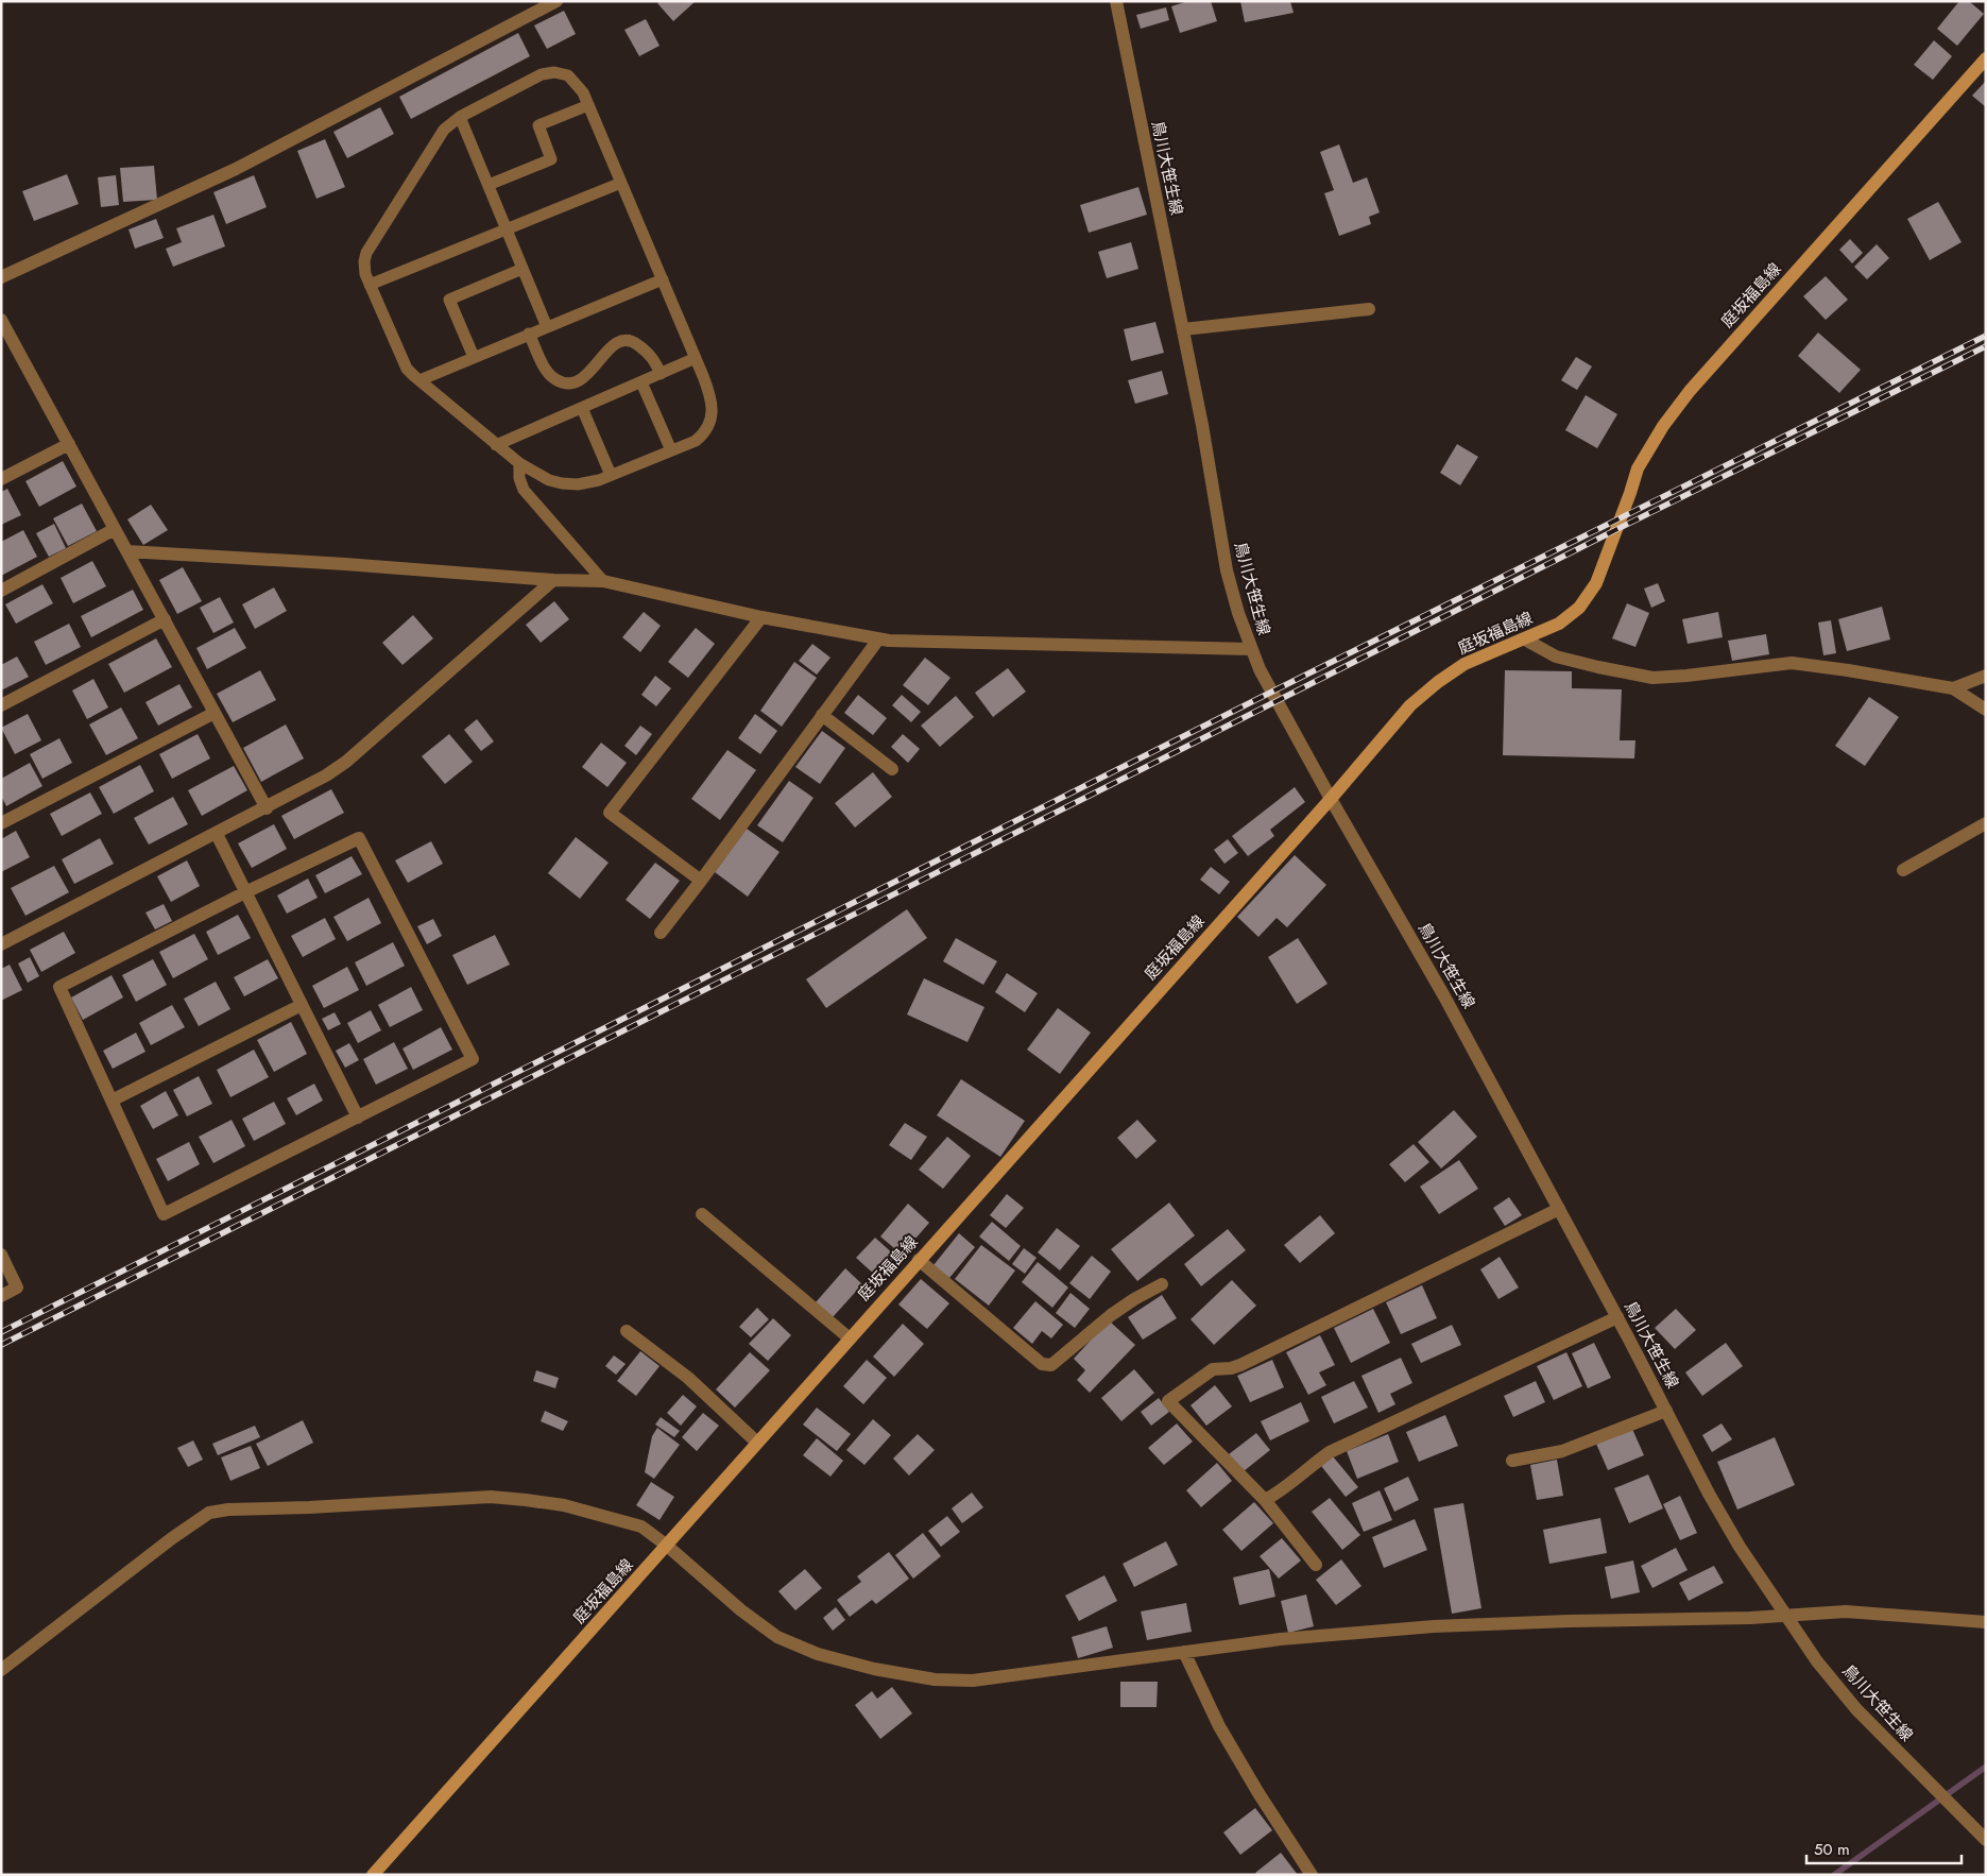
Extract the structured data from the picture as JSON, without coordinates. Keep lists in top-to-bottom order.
{
  "streets": {
    "main road": ["庭坂福島線"],
    "street": ["鳥川大笹生線"]
  },
  "crossings": [
    ["鳥川大笹生線", "庭坂福島線"]
  ],
  "scale_bar": "50 m"
}
